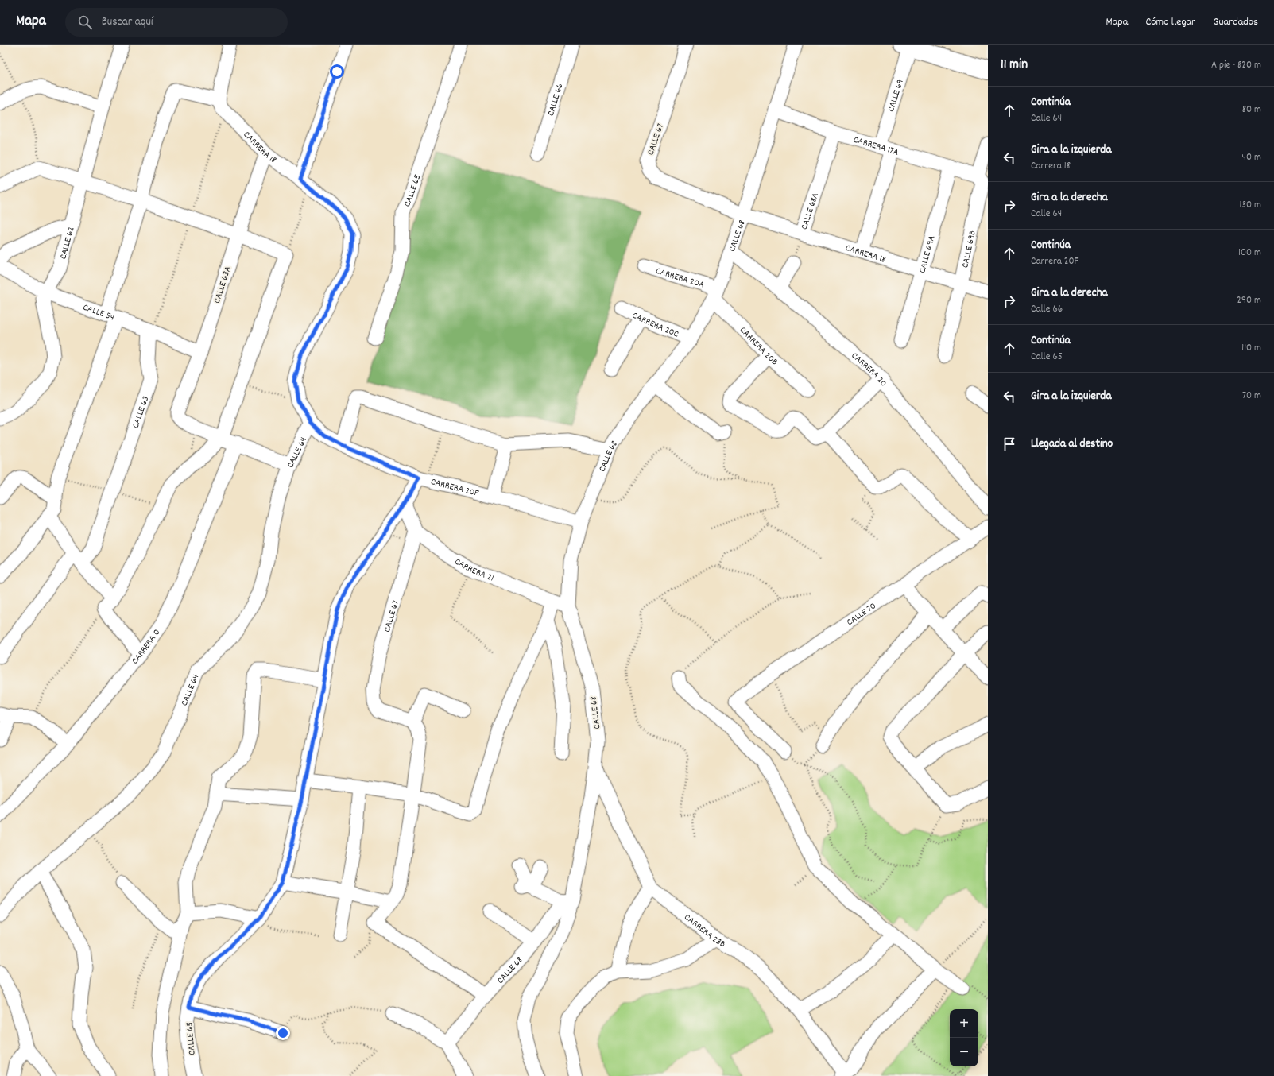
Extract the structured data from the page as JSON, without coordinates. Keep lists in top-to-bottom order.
{
  "streets": {
    "street": [
      "CALLE 69",
      "CALLE 66",
      "CALLE 67",
      "CARRERA 17A",
      "CARRERA 18",
      "CALLE 65",
      "CALLE 68A",
      "CALLE 68",
      "CALLE 62",
      "CALLE 69B",
      "CALLE 69A",
      "CARRERA 20A",
      "CALLE 63A",
      "CALLE 54",
      "CARRERA 20C",
      "CARRERA 20B",
      "CARRERA 20",
      "CALLE 63",
      "CALLE 64",
      "CARRERA 20F",
      "CARRERA 21",
      "CALLE 70",
      "CARRERA 0",
      "CARRERA 23B"
    ]
  },
  "crossings": [
    ["CALLE 69", "CARRERA 17A"],
    ["CALLE 67", "CARRERA 18"],
    ["CALLE 67", "CALLE 68"],
    ["CALLE 67", "CARRERA 21"],
    ["CARRERA 17A", "CALLE 68A"],
    ["CARRERA 17A", "CALLE 68"],
    ["CARRERA 17A", "CALLE 69B"],
    ["CARRERA 17A", "CALLE 69A"],
    ["CARRERA 18", "CALLE 68A"],
    ["CARRERA 18", "CALLE 68"],
    ["CARRERA 18", "CALLE 69B"],
    ["CARRERA 18", "CALLE 69A"],
    ["CARRERA 18", "CALLE 63A"],
    ["CARRERA 18", "CARRERA 20F"],
    ["CALLE 68", "CARRERA 20A"],
    ["CALLE 68", "CARRERA 20C"],
    ["CALLE 68", "CARRERA 20B"],
    ["CALLE 68", "CARRERA 20"],
    ["CALLE 68", "CARRERA 20F"],
    ["CALLE 68", "CARRERA 21"],
    ["CALLE 68", "CARRERA 23B"],
    ["CALLE 62", "CALLE 54"],
    ["CARRERA 20A", "CARRERA 20B"],
    ["CALLE 63A", "CALLE 54"],
    ["CALLE 54", "CALLE 63"],
    ["CALLE 64", "CARRERA 20F"]
  ],
  "page": {
    "header": "Mapa",
    "search": "Buscar aquí",
    "nav": ["Mapa", "Cómo llegar", "Guardados"],
    "heading": ["11 min", "A pie · 820 m"],
    "list": [
      ["Continúa", "Calle 64", "80 m"],
      ["Gira a la izquierda", "Carrera 18", "40 m"],
      ["Gira a la derecha", "Calle 64", "130 m"],
      ["Continúa", "Carrera 20F", "100 m"],
      ["Gira a la derecha", "Calle 66", "290 m"],
      ["Continúa", "Calle 65", "110 m"],
      ["Gira a la izquierda", "70 m"],
      "Llegada al destino"
    ],
    "map_buttons": ["+", "−"]
  }
}
